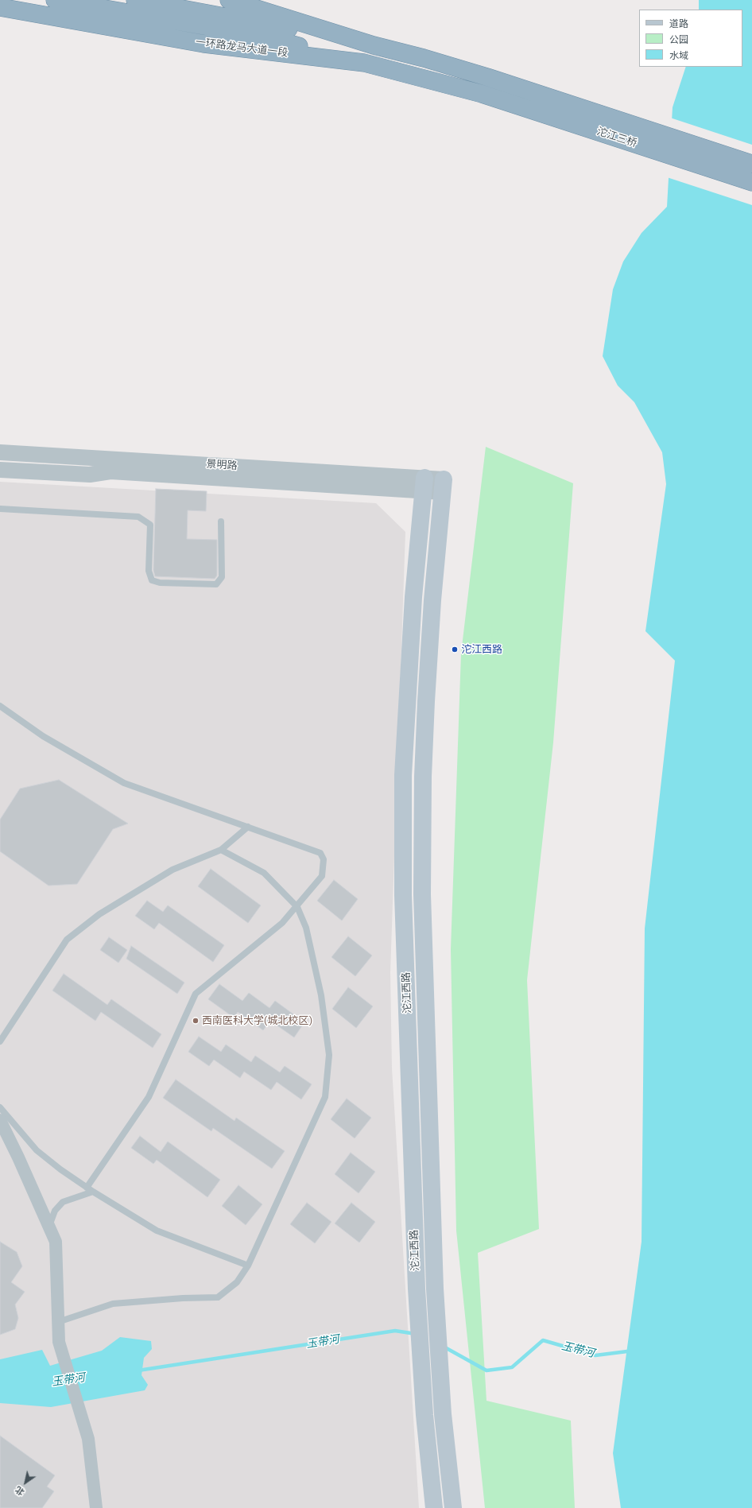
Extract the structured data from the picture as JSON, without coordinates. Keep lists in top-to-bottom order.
{
  "streets": {
    "highway": ["一环路龙马大道一段", "沱江三桥"],
    "main road": ["沱江西路"],
    "street": ["景明路"]
  },
  "crossings": [
    ["一环路龙马大道一段", "沱江三桥"],
    ["景明路", "沱江西路"]
  ],
  "water": ["玉带河"],
  "places": ["沱江西路", "西南医科大学(城北校区)"],
  "legend": ["道路", "公园", "水域"],
  "north": "bottom left"
}
